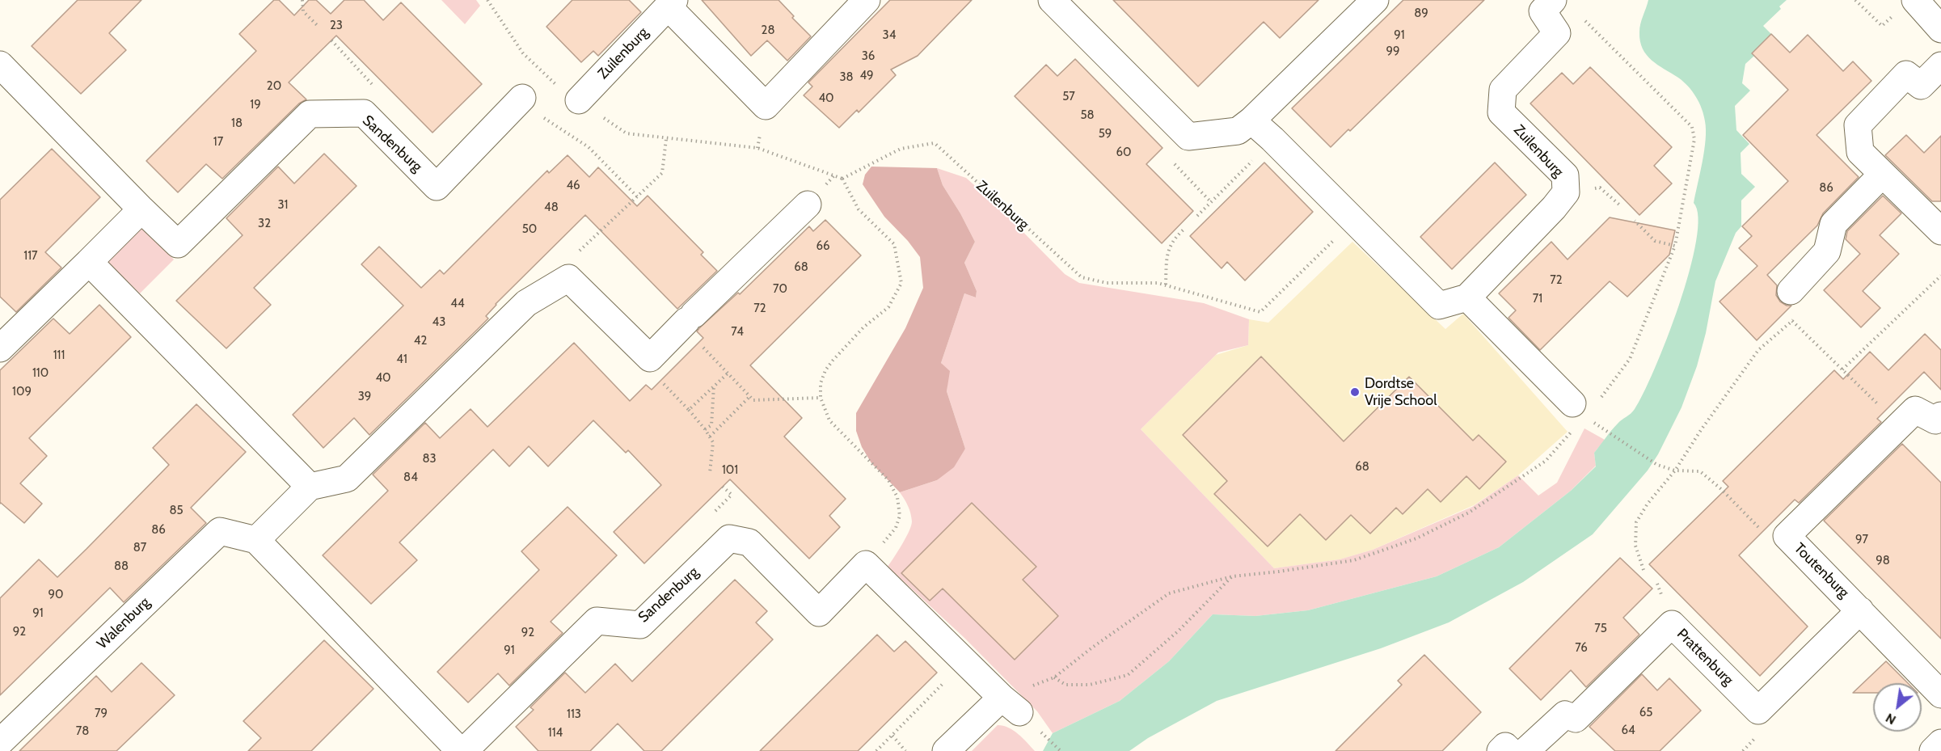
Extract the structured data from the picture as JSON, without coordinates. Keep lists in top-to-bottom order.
{
  "streets": {
    "street": [
      "Zuilenburg",
      "Sandenburg",
      "Toutenburg",
      "Walenburg",
      "Prattenburg"
    ]
  },
  "crossings": [
    ["Toutenburg", "Prattenburg"]
  ],
  "places": ["Dordtse Vrije School"],
  "house_numbers": [
    "89",
    "23",
    "28",
    "34",
    "91",
    "99",
    "36",
    "49",
    "38",
    "20",
    "57",
    "40",
    "19",
    "58",
    "18",
    "59",
    "17",
    "60",
    "46",
    "86",
    "31",
    "48",
    "32",
    "50",
    "66",
    "117",
    "68",
    "72",
    "70",
    "71",
    "44",
    "72",
    "43",
    "74",
    "42",
    "111",
    "41",
    "110",
    "40",
    "109",
    "39",
    "83",
    "68",
    "101",
    "84",
    "85",
    "86",
    "97",
    "87",
    "98",
    "88",
    "90",
    "91",
    "75",
    "92",
    "92",
    "76",
    "91",
    "65",
    "79",
    "113",
    "64",
    "78",
    "114"
  ],
  "north": "bottom left"
}
